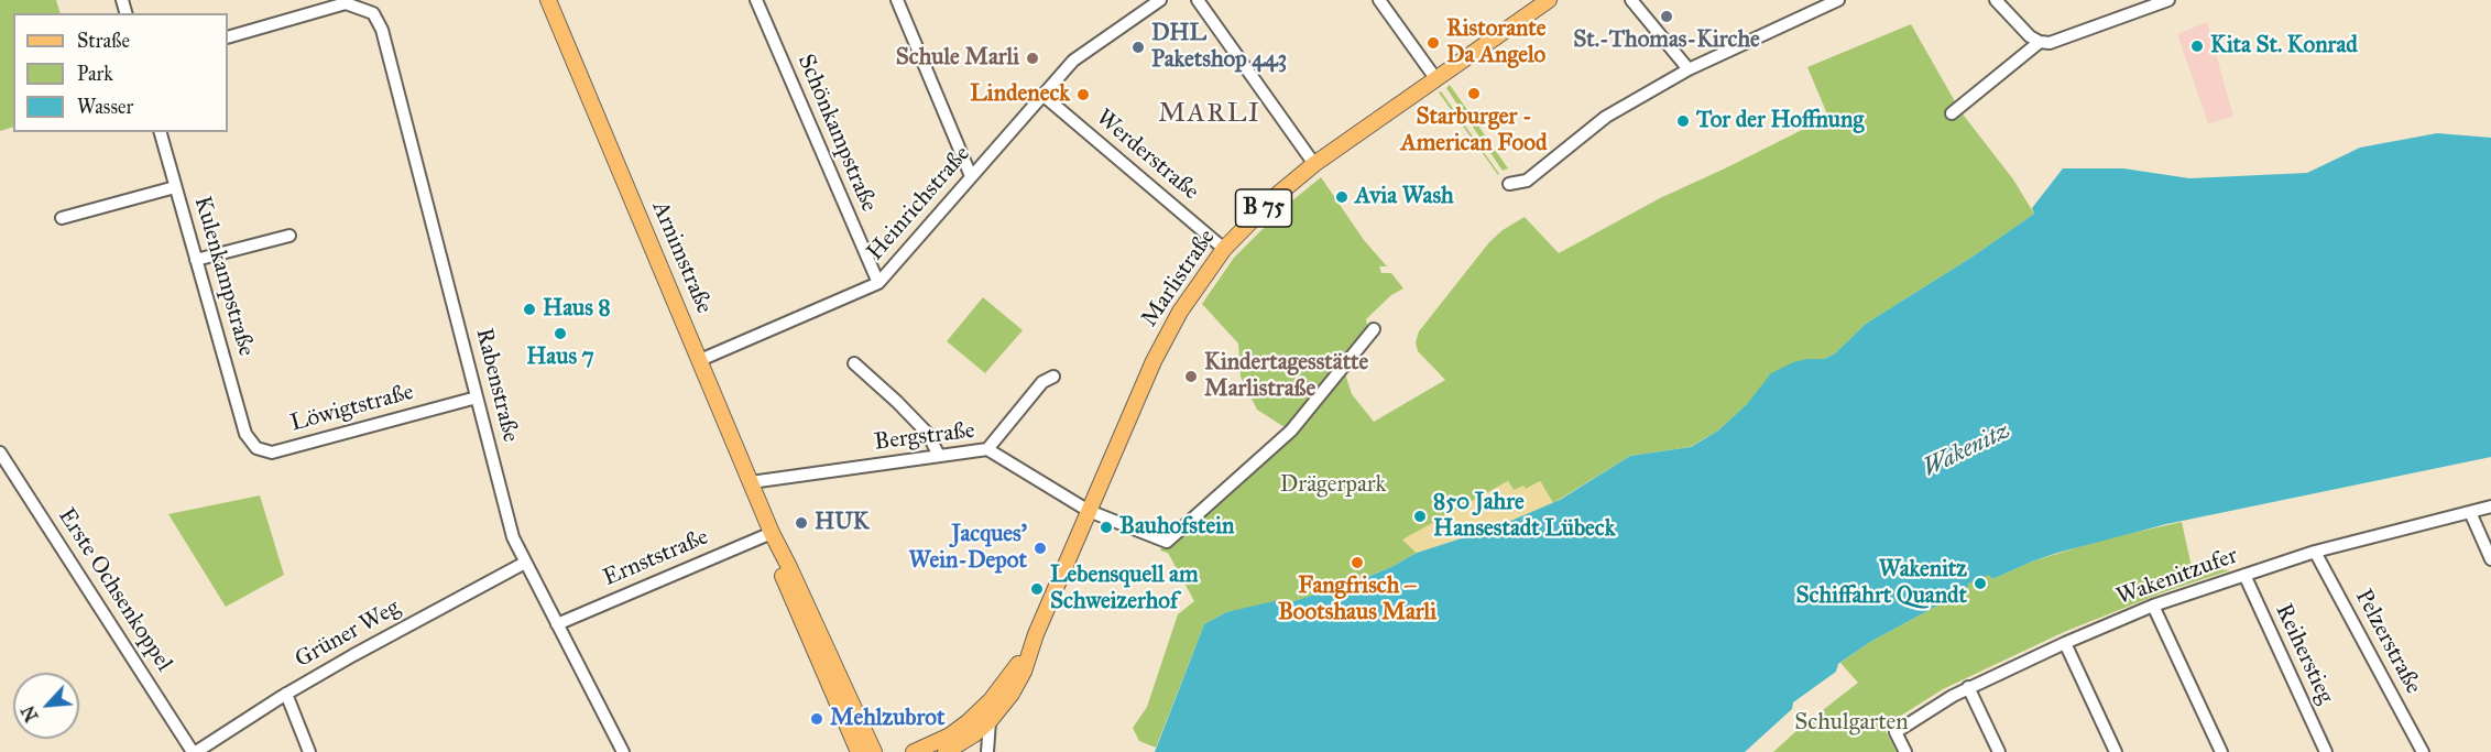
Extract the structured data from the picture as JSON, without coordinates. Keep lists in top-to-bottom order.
{
  "streets": {
    "main road": ["B 75", "Arnimstraße", "Marlistraße"],
    "street": [
      "Schönkampstraße",
      "Werderstraße",
      "Heinrichstraße",
      "Kulenkampstraße",
      "Rabenstraße",
      "Löwigtstraße",
      "Bergstraße",
      "Ernststraße",
      "Wakenitzufer",
      "Erste Ochsenkoppel",
      "Grüner Weg",
      "Pelzerstraße",
      "Reiherstieg"
    ]
  },
  "crossings": [
    ["Schönkampstraße", "Heinrichstraße"],
    ["Werderstraße", "Heinrichstraße"],
    ["Werderstraße", "Marlistraße"],
    ["Heinrichstraße", "Arnimstraße"],
    ["B 75", "Marlistraße"],
    ["Arnimstraße", "Bergstraße"],
    ["Arnimstraße", "Ernststraße"],
    ["Kulenkampstraße", "Löwigtstraße"],
    ["Marlistraße", "Bergstraße"],
    ["Rabenstraße", "Löwigtstraße"],
    ["Rabenstraße", "Ernststraße"],
    ["Rabenstraße", "Grüner Weg"],
    ["Wakenitzufer", "Pelzerstraße"],
    ["Wakenitzufer", "Reiherstieg"],
    ["Erste Ochsenkoppel", "Grüner Weg"]
  ],
  "districts": ["MARLI"],
  "water": ["Wakenitz"],
  "parks": ["Drägerpark", "Schulgarten"],
  "places": [
    "St.-Thomas-Kirche",
    "Ristorante Da Angelo",
    "Kita St. Konrad",
    "DHL Paketshop 443",
    "Schule Marli",
    "Starburger - American Food",
    "Lindeneck",
    "Tor der Hoffnung",
    "Avia Wash",
    "Haus 8",
    "Haus 7",
    "Kindertagesstätte Marlistraße",
    "850 Jahre Hansestadt Lübeck",
    "HUK",
    "Bauhofstein",
    "Jacques' Wein-Depot",
    "Fangfrisch – Bootshaus Marli",
    "Wakenitz Schiffahrt Quandt",
    "Lebensquell am Schweizerhof",
    "Mehlzubrot"
  ],
  "legend": ["Straße", "Park", "Wasser"],
  "north": "bottom left"
}
